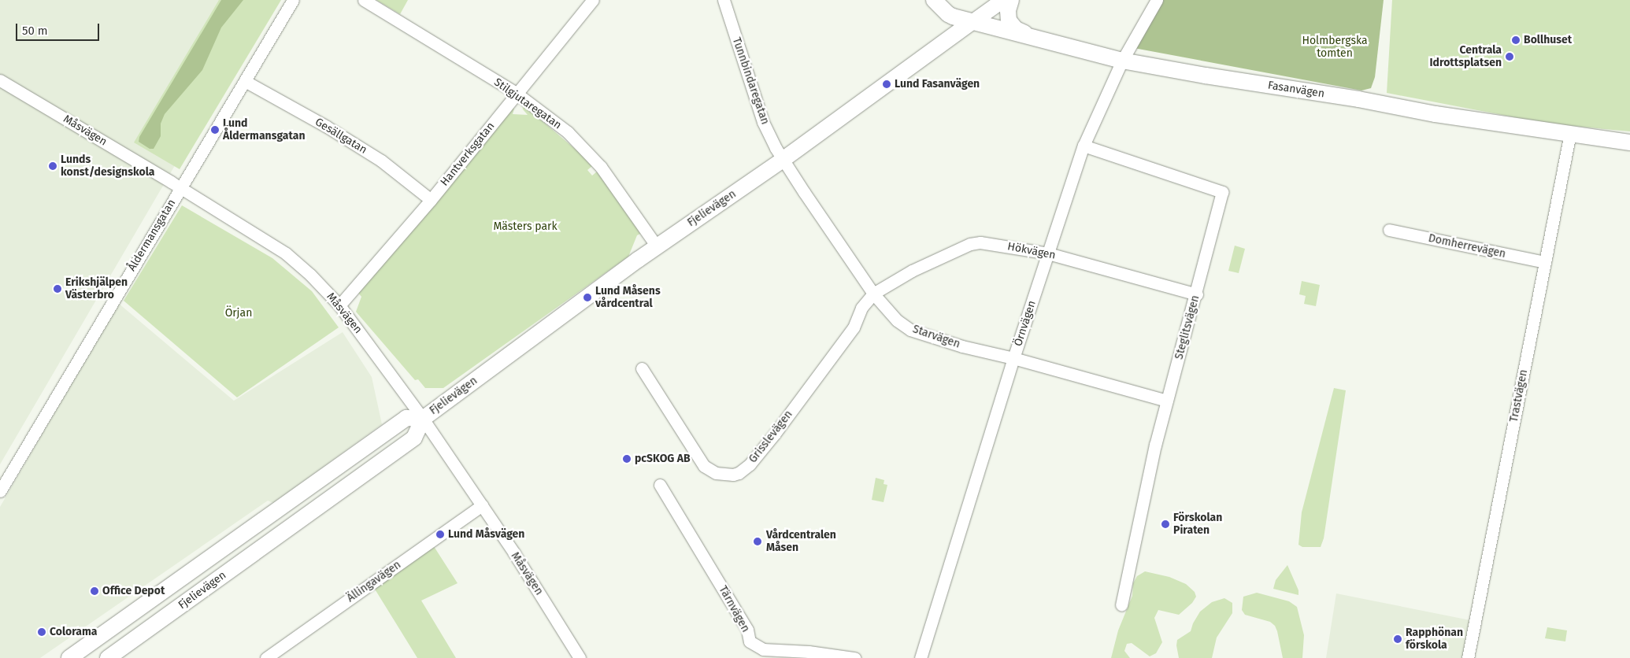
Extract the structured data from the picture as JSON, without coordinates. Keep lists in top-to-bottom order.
{
  "streets": {
    "main road": ["Fasanvägen", "Fjelievägen"],
    "street": [
      "Tunnbindaregatan",
      "Stilgjutaregatan",
      "Måsvägen",
      "Gesällgatan",
      "Hantverksgatan",
      "Åldermansgatan",
      "Domherrevägen",
      "Hökvägen",
      "Örnvägen",
      "Steglitsvägen",
      "Starvägen",
      "Trastvägen",
      "Grisslevägen",
      "Ällingavägen",
      "Tärnvägen"
    ]
  },
  "crossings": [
    ["Tunnbindaregatan", "Fjelievägen"],
    ["Tunnbindaregatan", "Starvägen"],
    ["Fasanvägen", "Fjelievägen"],
    ["Fasanvägen", "Örnvägen"],
    ["Fasanvägen", "Trastvägen"],
    ["Stilgjutaregatan", "Hantverksgatan"],
    ["Stilgjutaregatan", "Fjelievägen"],
    ["Måsvägen", "Hantverksgatan"],
    ["Måsvägen", "Fjelievägen"],
    ["Måsvägen", "Åldermansgatan"],
    ["Måsvägen", "Ällingavägen"],
    ["Gesällgatan", "Hantverksgatan"],
    ["Gesällgatan", "Åldermansgatan"],
    ["Fjelievägen", "Starvägen"],
    ["Domherrevägen", "Trastvägen"],
    ["Hökvägen", "Örnvägen"],
    ["Hökvägen", "Steglitsvägen"],
    ["Hökvägen", "Starvägen"],
    ["Hökvägen", "Grisslevägen"],
    ["Örnvägen", "Steglitsvägen"],
    ["Örnvägen", "Starvägen"],
    ["Steglitsvägen", "Starvägen"],
    ["Starvägen", "Grisslevägen"]
  ],
  "parks": ["Holmbergska tomten", "Mästers park", "Örjan"],
  "places": [
    "Bollhuset",
    "Centrala Idrottsplatsen",
    "Lund Fasanvägen",
    "Lund Åldermansgatan",
    "Lunds konst/designskola",
    "Erikshjälpen Västerbro",
    "Lund Måsens vårdcentral",
    "pcSKOG AB",
    "Förskolan Piraten",
    "Lund Måsvägen",
    "Vårdcentralen Måsen",
    "Office Depot",
    "Colorama",
    "Rapphönan förskola"
  ],
  "scale_bar": "50 m"
}
